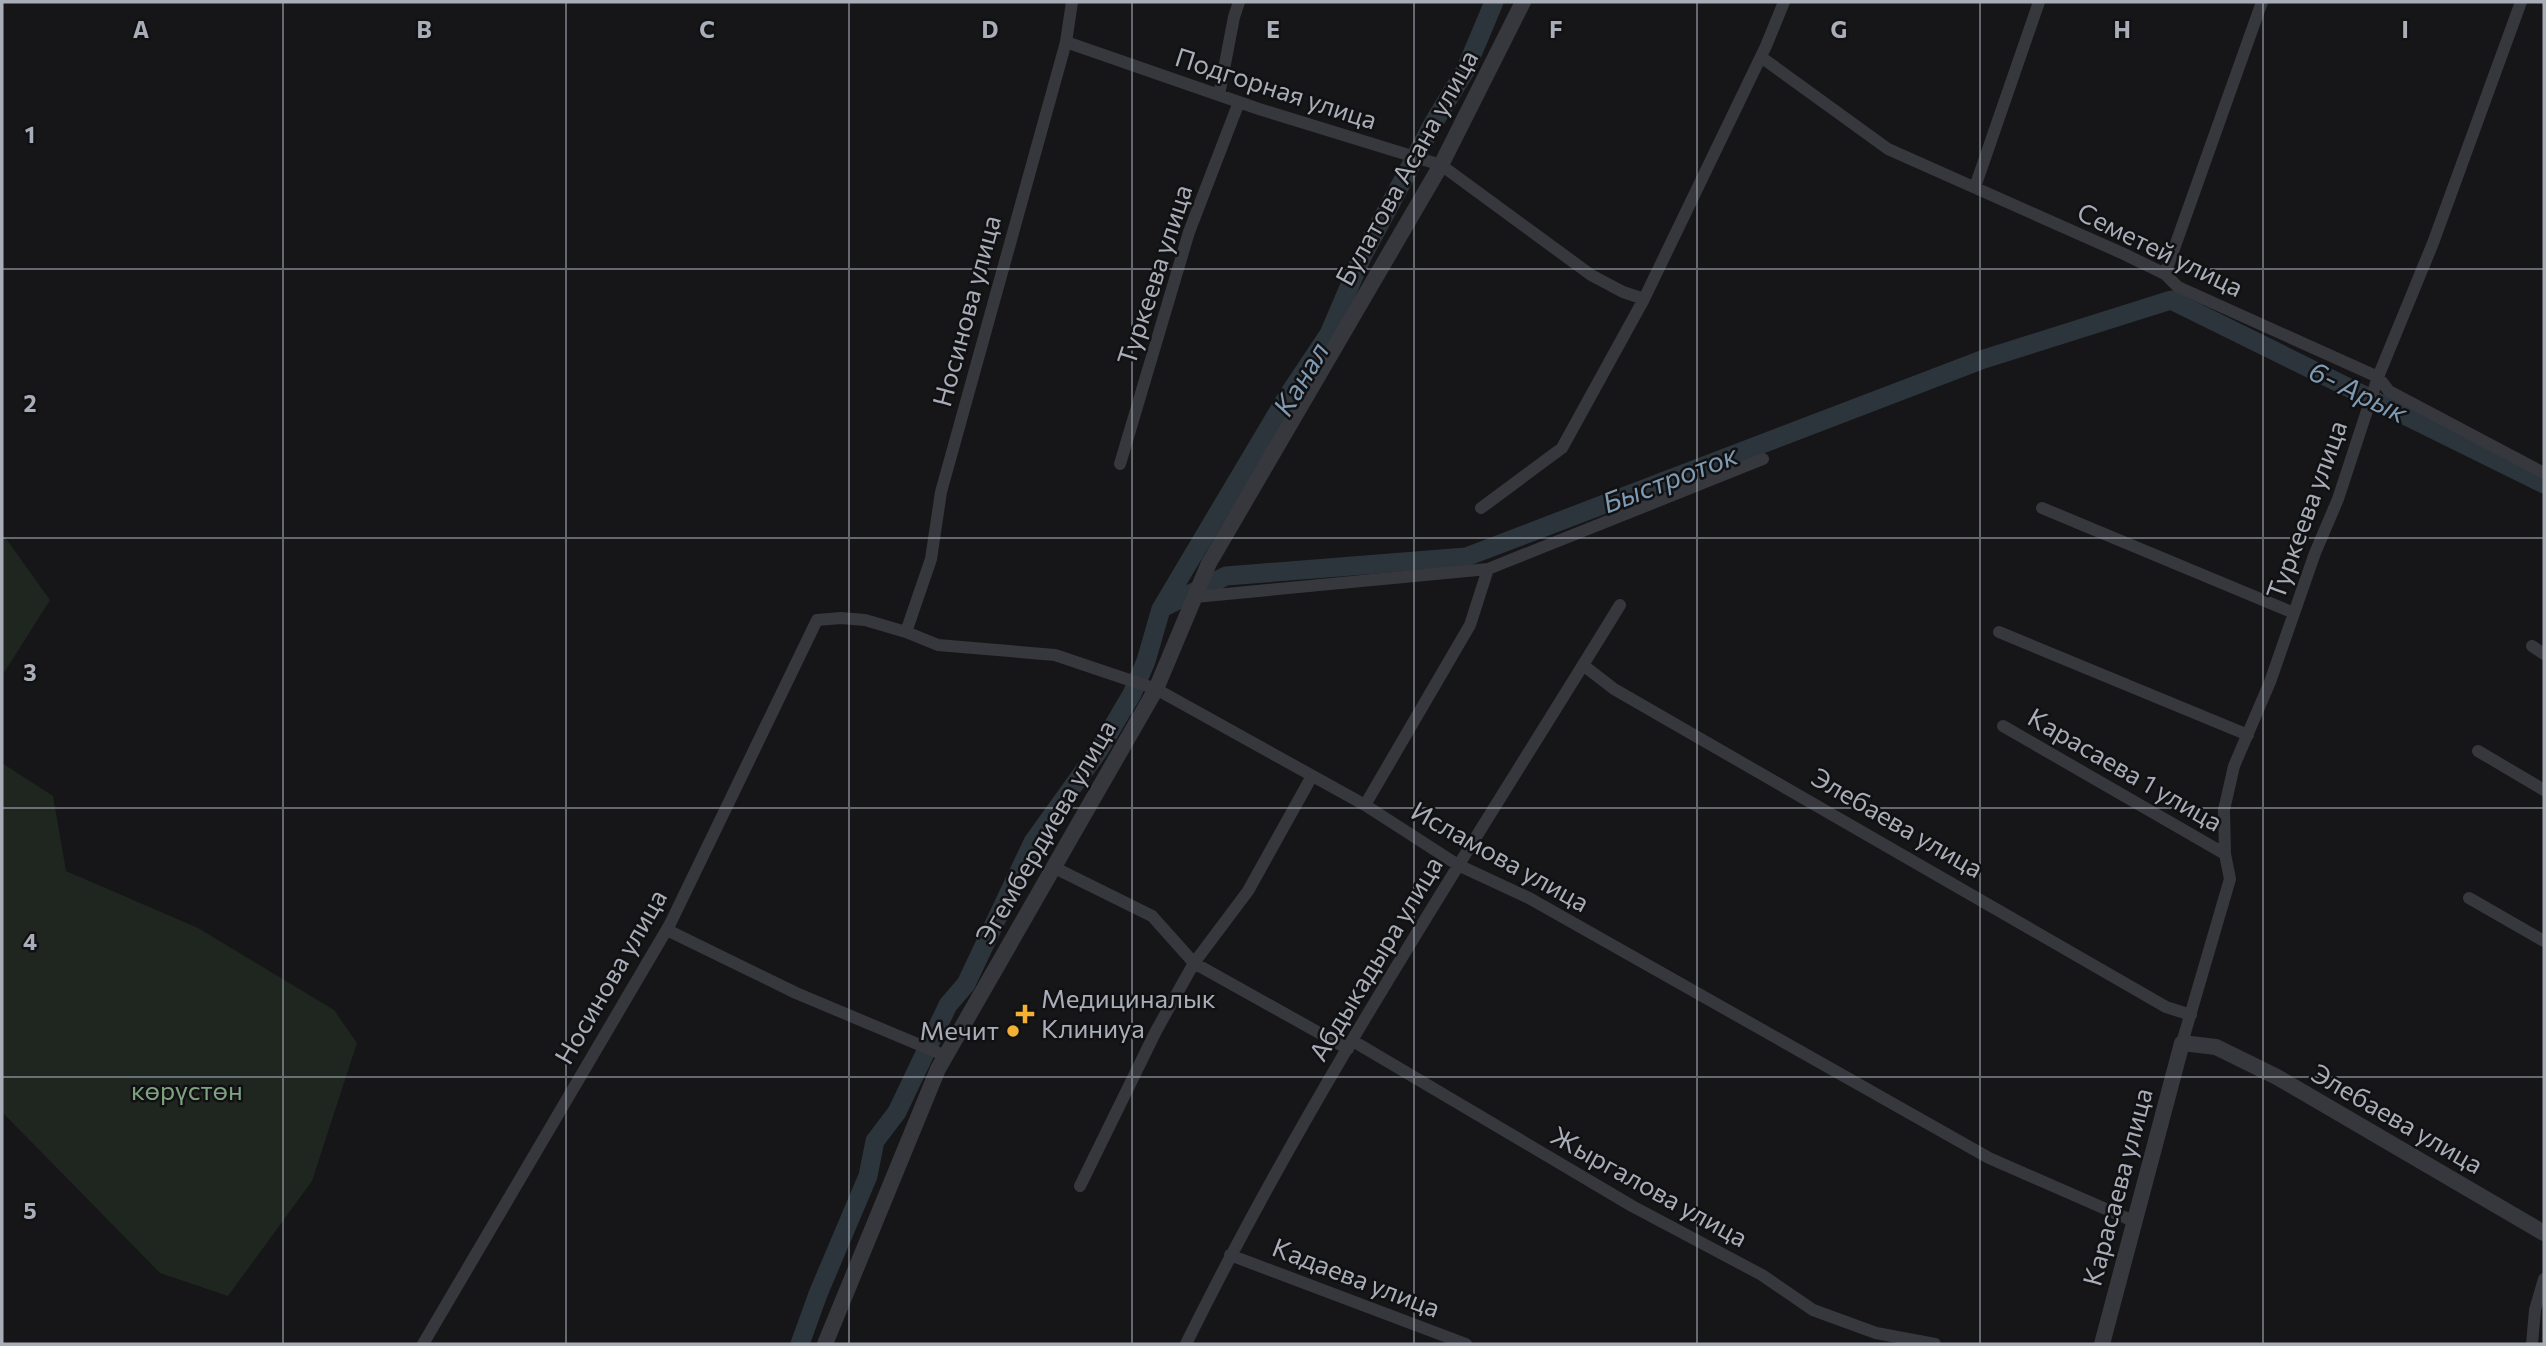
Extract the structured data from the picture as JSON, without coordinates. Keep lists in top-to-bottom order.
{
  "streets": {
    "street": [
      "Подгорная улица",
      "Булатова Асана улица",
      "Семетей улица",
      "Туркеева улица",
      "Носинова улица",
      "Карасаева 1 улица",
      "Элебаева улица",
      "Эгембердиева улица",
      "Исламова улица",
      "Абдыкадыра улица",
      "Жыргалова улица",
      "Карасаева улица",
      "Кадаева улица"
    ]
  },
  "crossings": [
    ["Подгорная улица", "Булатова Асана улица"],
    ["Подгорная улица", "Туркеева улица"],
    ["Подгорная улица", "Носинова улица"],
    ["Булатова Асана улица", "Эгембердиева улица"],
    ["Семетей улица", "Туркеева улица"],
    ["Туркеева улица", "Карасаева 1 улица"],
    ["Туркеева улица", "Элебаева улица"],
    ["Туркеева улица", "Карасаева улица"],
    ["Носинова улица", "Исламова улица"],
    ["Элебаева улица", "Абдыкадыра улица"],
    ["Элебаева улица", "Карасаева улица"],
    ["Эгембердиева улица", "Исламова улица"],
    ["Эгембердиева улица", "Жыргалова улица"],
    ["Исламова улица", "Абдыкадыра улица"],
    ["Исламова улица", "Карасаева улица"],
    ["Абдыкадыра улица", "Жыргалова улица"],
    ["Абдыкадыра улица", "Кадаева улица"]
  ],
  "water": ["Канал", "6- Арык", "Быстроток"],
  "parks": ["көрүстөн"],
  "places": {
    "health": ["Медициналык Клиниуа"],
    "other": ["Мечит"]
  },
  "grid": {
    "columns": [
      "A",
      "B",
      "C",
      "D",
      "E",
      "F",
      "G",
      "H",
      "I"
    ],
    "rows": [
      "1",
      "2",
      "3",
      "4",
      "5"
    ]
  }
}
